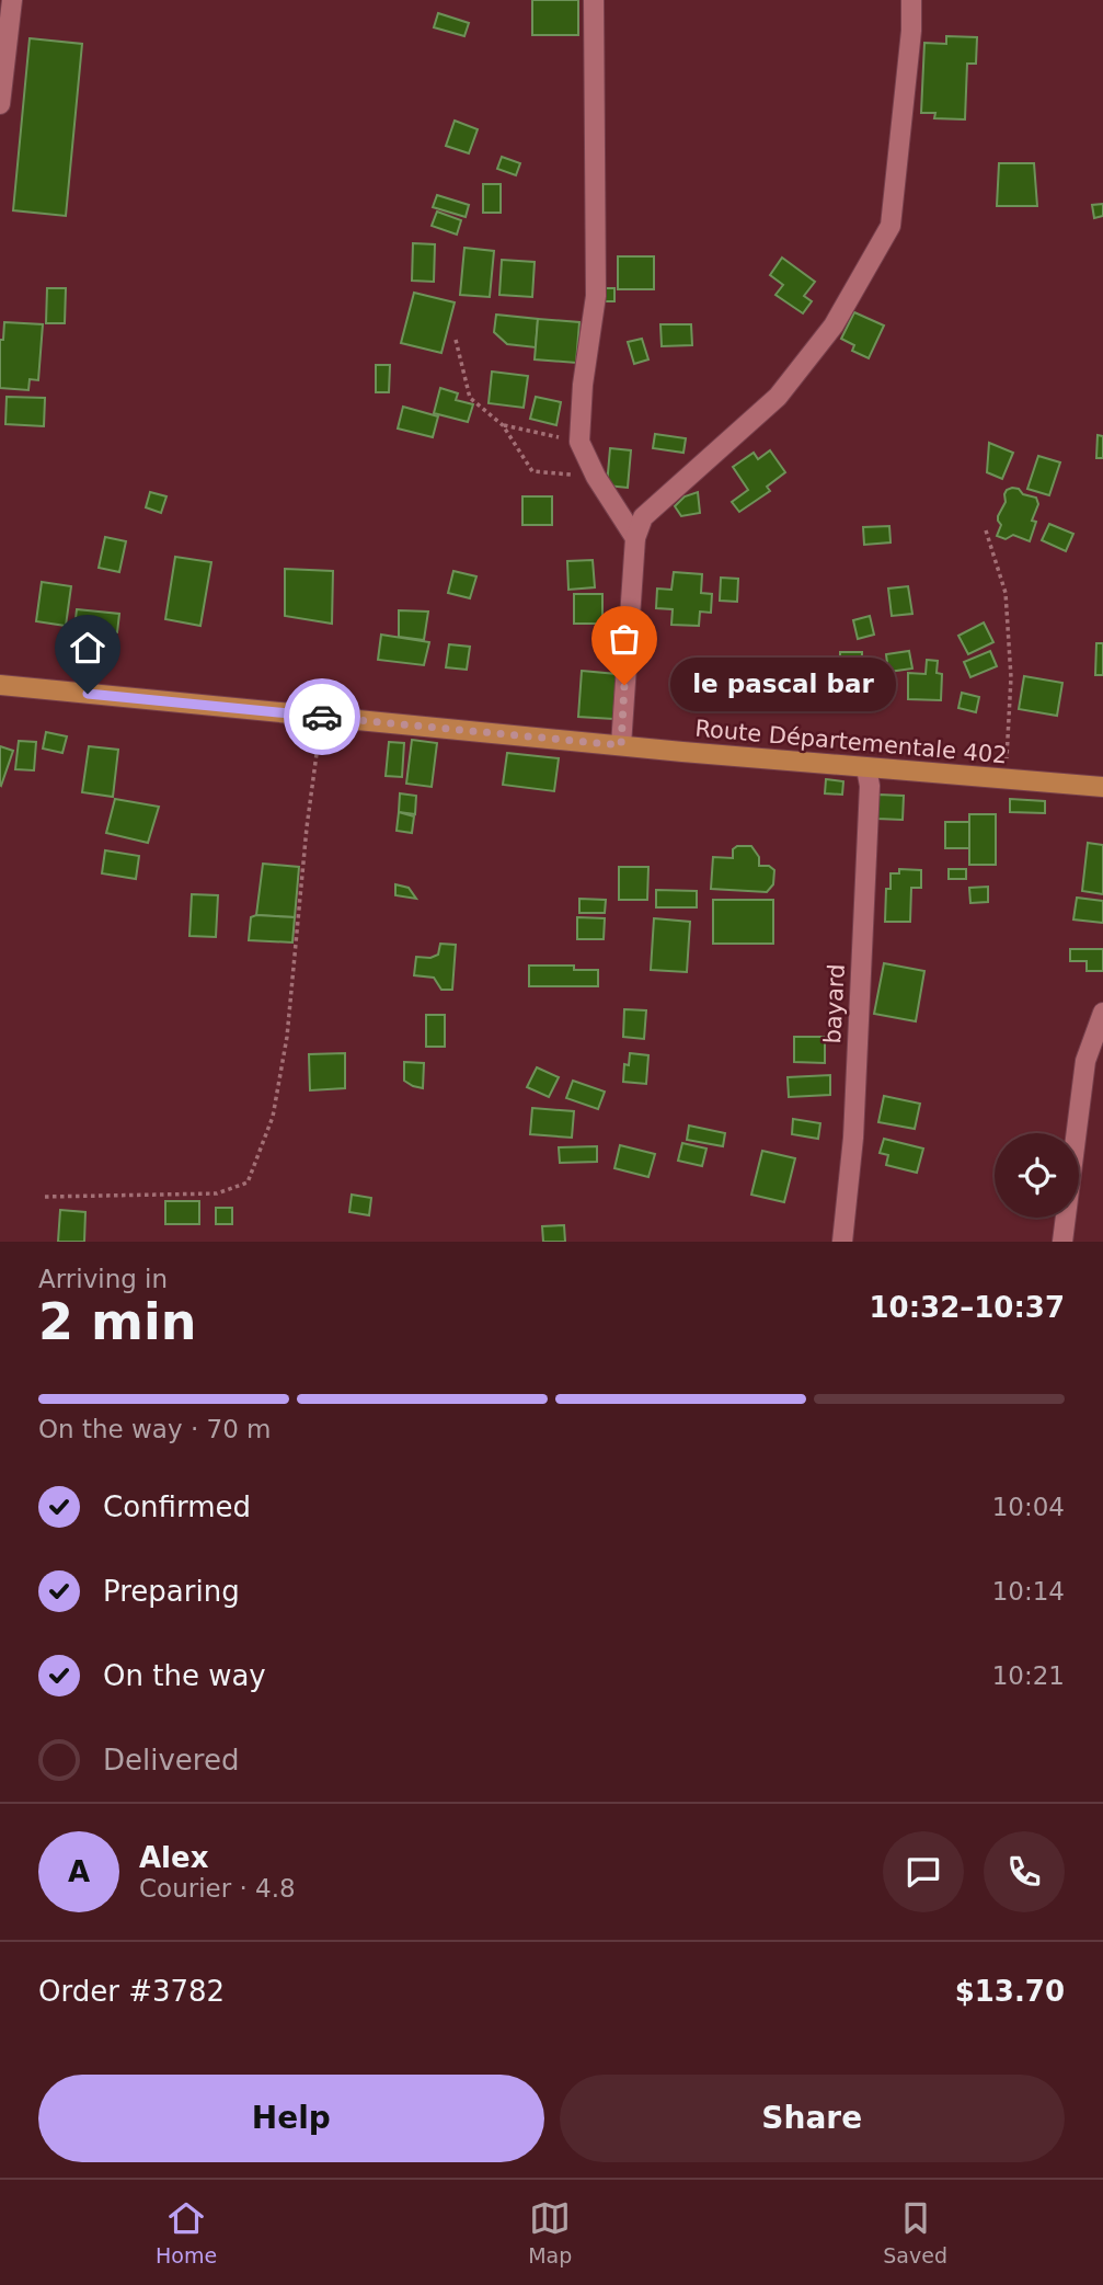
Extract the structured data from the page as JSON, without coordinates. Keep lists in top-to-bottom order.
{
  "streets": {
    "main road": ["Route Départementale 402"],
    "street": ["bayard"]
  },
  "crossings": [
    ["Route Départementale 402", "bayard"]
  ],
  "places": ["le pascal bar"],
  "page": {
    "bubble": "le pascal bar",
    "heading": ["2 min", "Arriving in", "10:32–10:37"],
    "panel": [
      "Alex",
      "Courier · 4.8",
      "Order #3782",
      "$13.70"
    ],
    "bar": "On the way · 70 m",
    "list": [
      ["Confirmed", "10:04"],
      ["Preparing", "10:14"],
      ["On the way", "10:21"],
      "Delivered"
    ],
    "round": "A",
    "buttons": ["Help", "Share"],
    "tabs": ["Home", "Map", "Saved"]
  }
}
